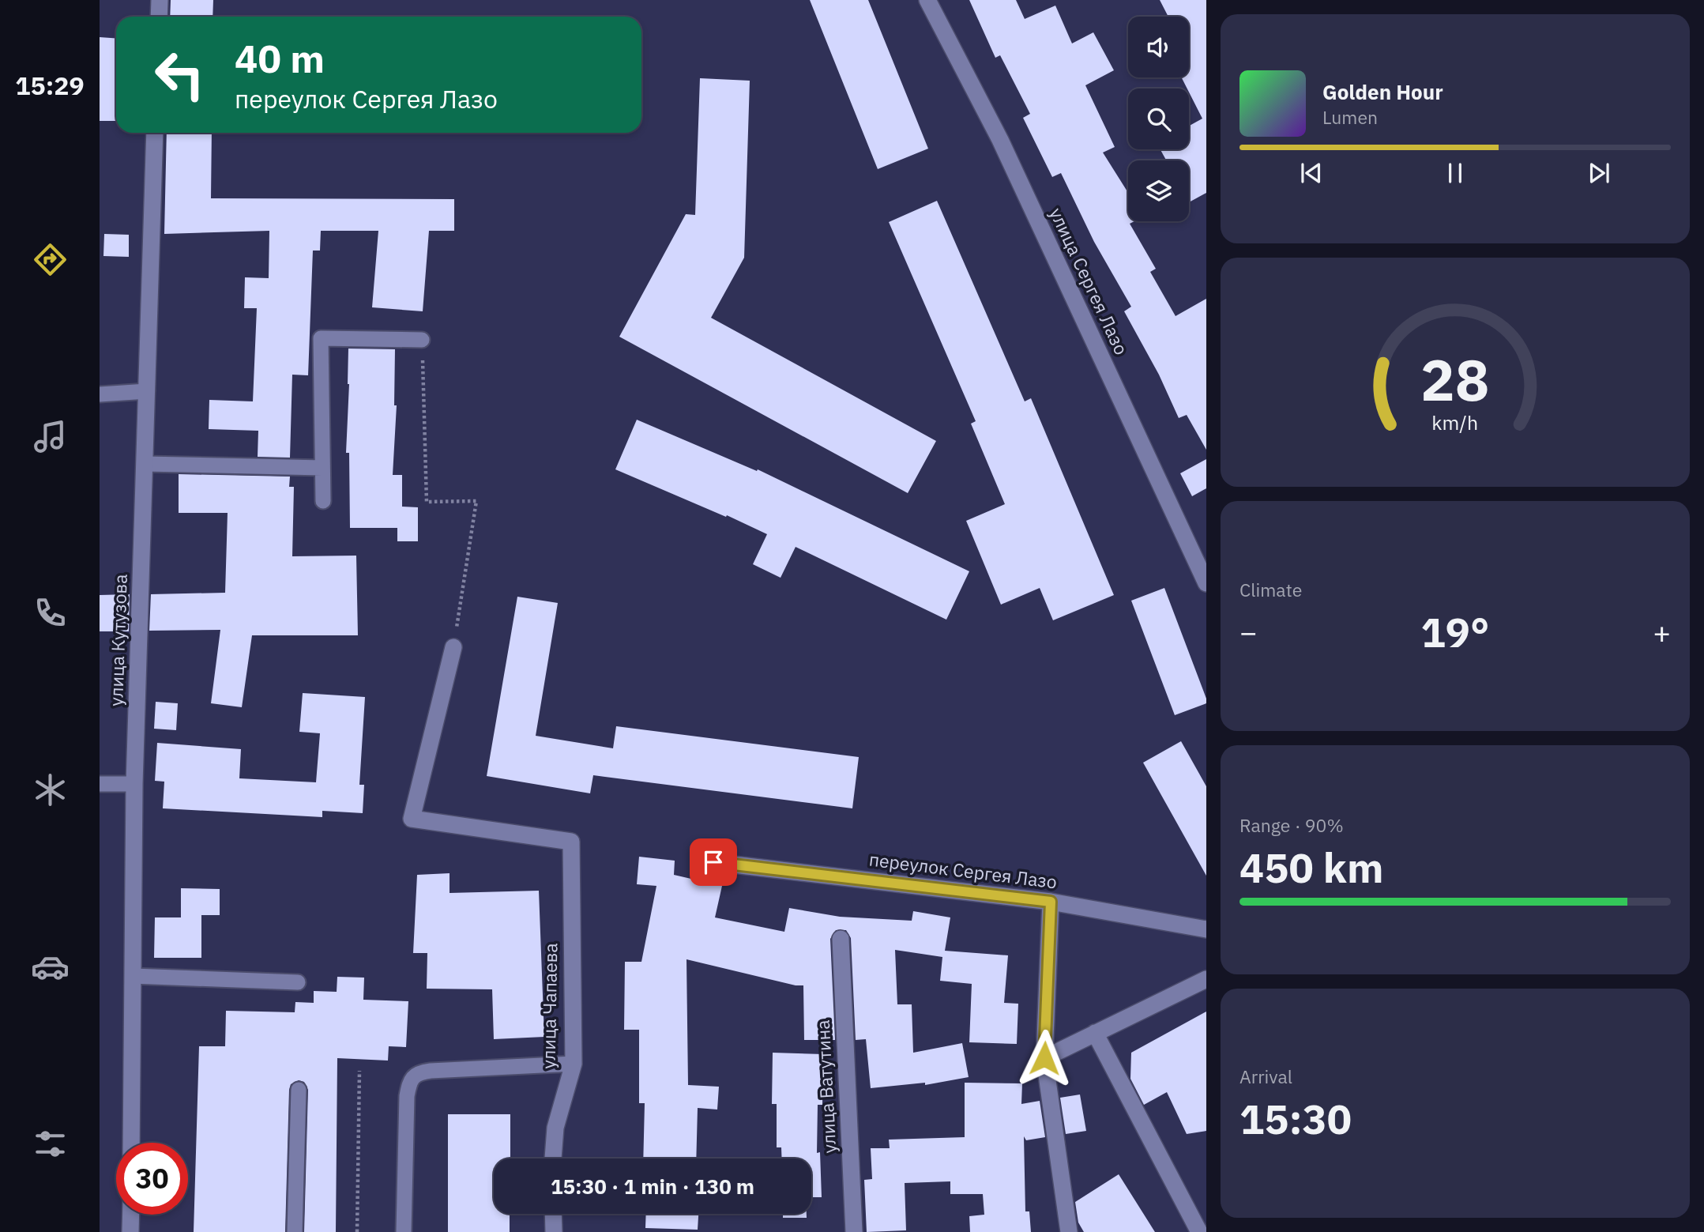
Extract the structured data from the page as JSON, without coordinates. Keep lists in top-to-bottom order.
{
  "streets": {
    "street": [
      "улица Сергея Лазо",
      "улица Кутузова",
      "переулок Сергея Лазо",
      "улица Чапаева",
      "улица Ватутина"
    ]
  },
  "page": {
    "tabs": "15:29",
    "turn": ["40 m", "переулок Сергея Лазо"],
    "song": ["Golden Hour", "Lumen"],
    "tile": [
      "Climate",
      ["Range · 90%", "450 km"],
      ["Arrival", "15:30"]
    ],
    "heat": ["−", "19°", "+"],
    "limit": "30",
    "trip": "15:30 · 1 min · 130 m",
    "gauge": ["28", "km/h"]
  }
}
